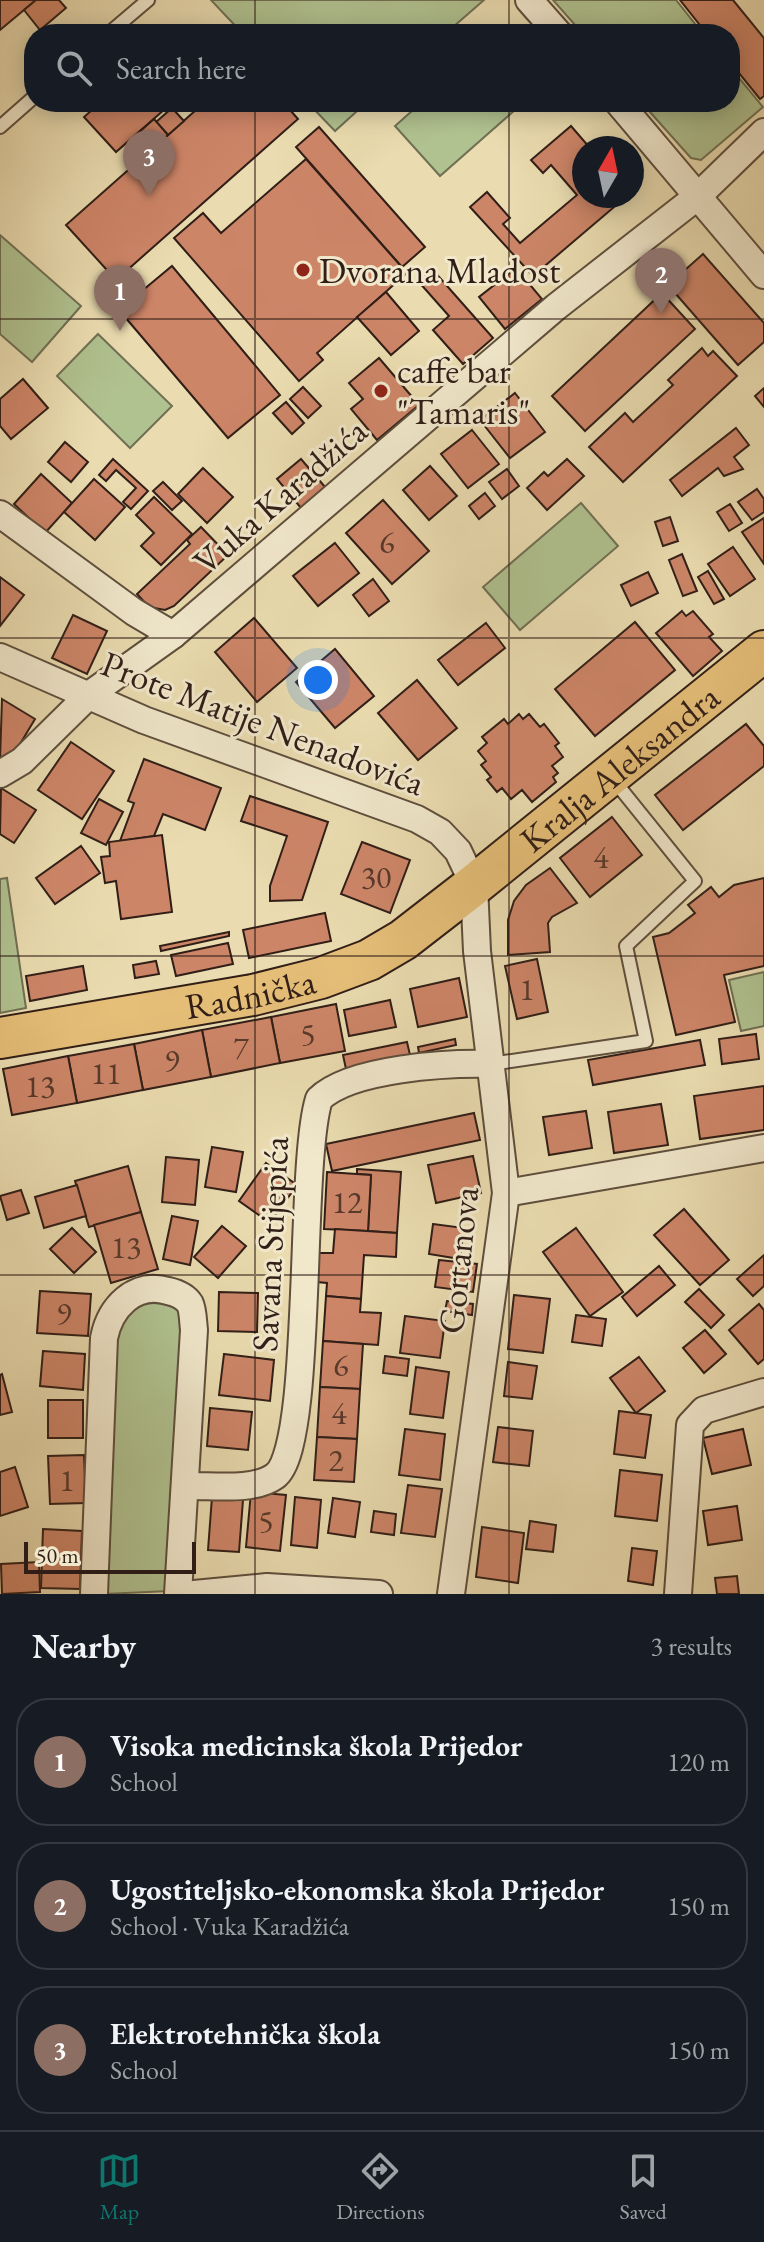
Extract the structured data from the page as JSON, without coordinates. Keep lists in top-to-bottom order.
{
  "streets": {
    "main road": ["Kralja Aleksandra", "Radnička"],
    "street": [
      "Vuka Karadžića",
      "Prote Matije Nenadovića",
      "Savana Stijepića",
      "Gortanova"
    ]
  },
  "crossings": [
    ["Vuka Karadžića", "Prote Matije Nenadovića"],
    ["Prote Matije Nenadovića", "Kralja Aleksandra"],
    ["Prote Matije Nenadovića", "Radnička"],
    ["Prote Matije Nenadovića", "Gortanova"],
    ["Kralja Aleksandra", "Radnička"],
    ["Kralja Aleksandra", "Gortanova"],
    ["Radnička", "Gortanova"],
    ["Savana Stijepića", "Gortanova"]
  ],
  "places": ["Dvorana Mladost", "caffe bar \"Tamaris\""],
  "house_numbers": [
    "6",
    "4",
    "30",
    "1",
    "5",
    "7",
    "9",
    "11",
    "13",
    "12",
    "13",
    "9",
    "6",
    "4",
    "2",
    "1",
    "5"
  ],
  "scale_bar": "50 m",
  "north": "top",
  "page": {
    "search": "Search here",
    "pins": ["3", "2", "1"],
    "scale": "50 m",
    "heading": ["Nearby", "3 results"],
    "list": [
      {
        "mark": "1",
        "name": "Visoka medicinska škola Prijedor",
        "note": "School",
        "value": "120 m"
      },
      {
        "mark": "2",
        "name": "Ugostiteljsko-ekonomska škola Prijedor",
        "note": "School · Vuka Karadžića",
        "value": "150 m"
      },
      {
        "mark": "3",
        "name": "Elektrotehnička škola",
        "note": "School",
        "value": "150 m"
      }
    ],
    "nav": ["Map", "Directions", "Saved"]
  }
}
